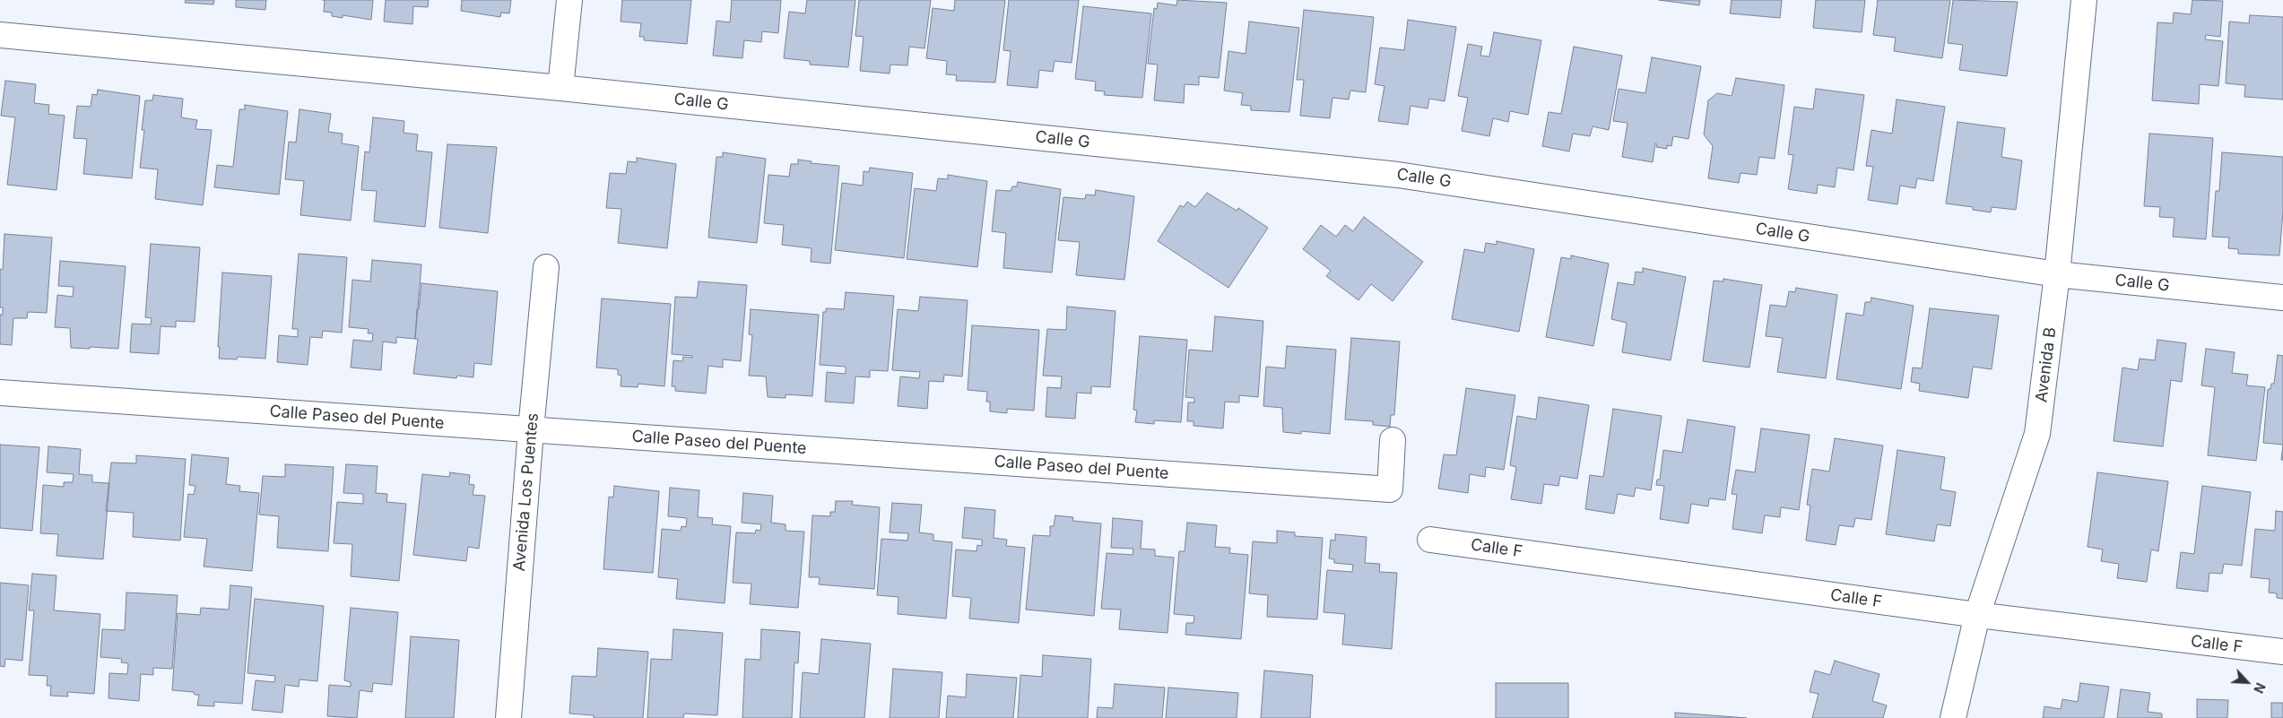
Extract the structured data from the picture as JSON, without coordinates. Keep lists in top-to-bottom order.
{
  "streets": {
    "street": [
      "Calle G",
      "Avenida B",
      "Calle Paseo del Puente",
      "Avenida Los Puentes",
      "Calle F"
    ]
  },
  "crossings": [
    ["Calle G", "Avenida B"],
    ["Avenida B", "Calle F"],
    ["Calle Paseo del Puente", "Avenida Los Puentes"]
  ],
  "north": "bottom right"
}
